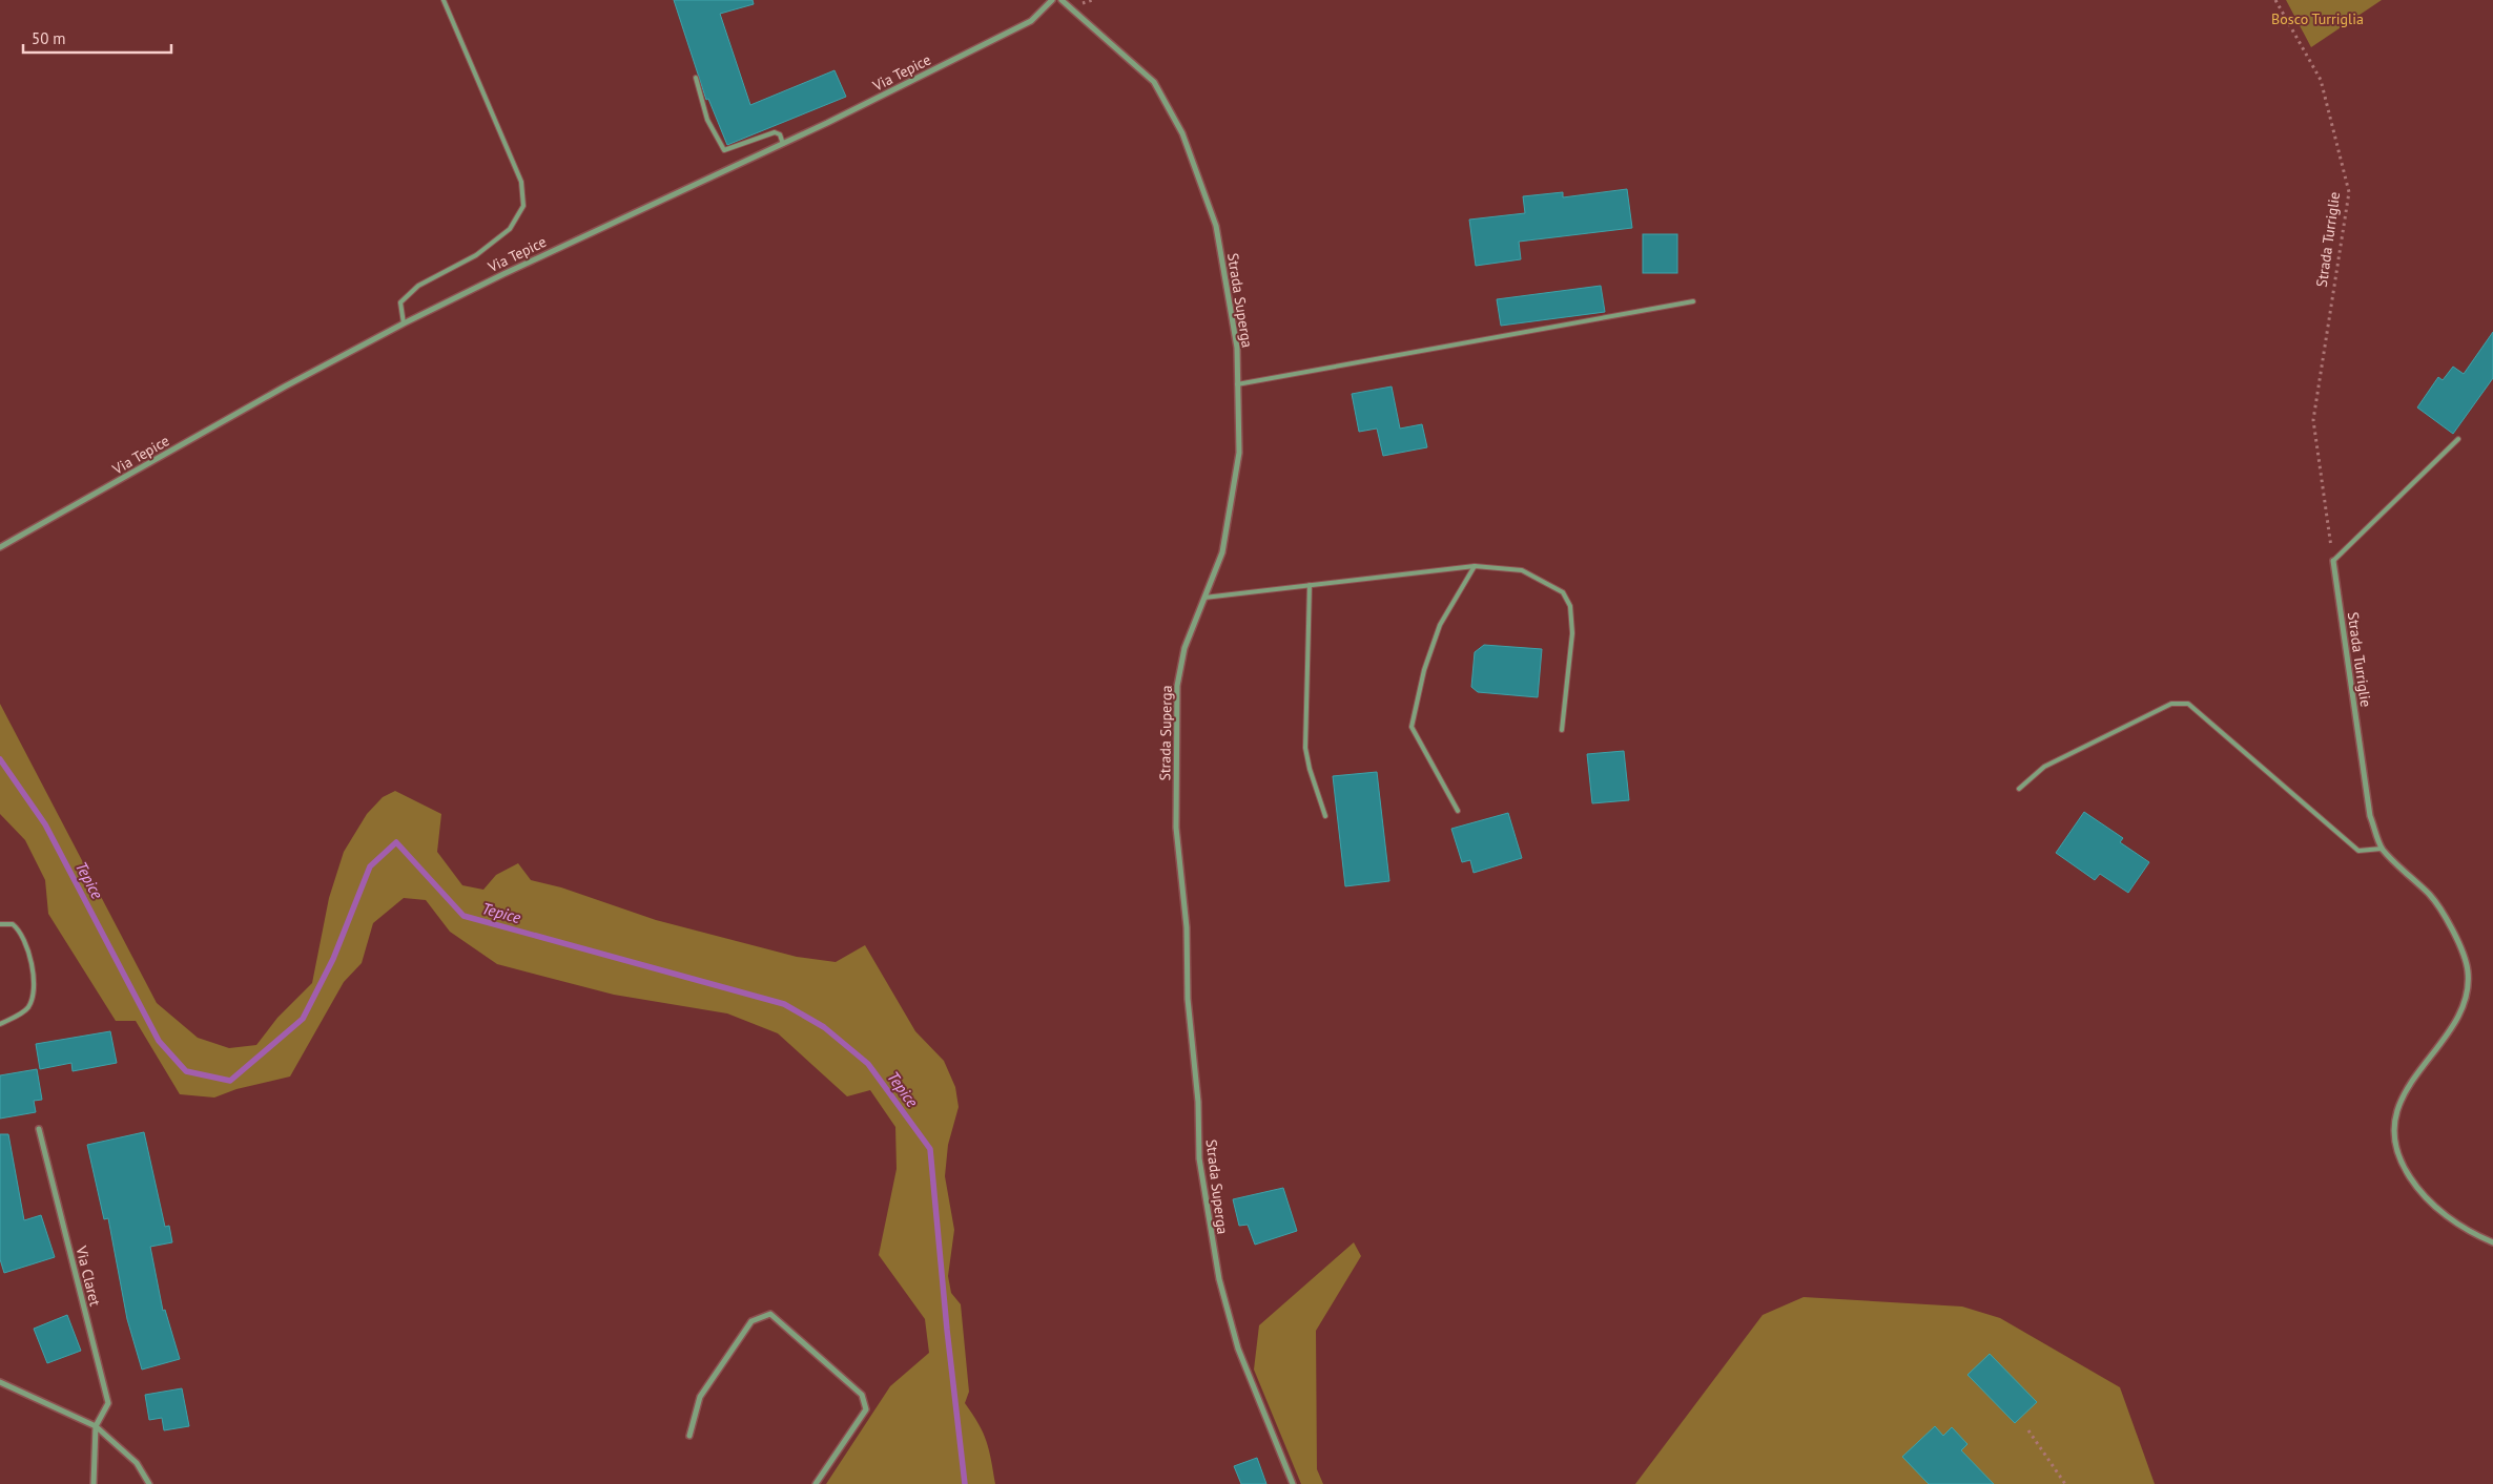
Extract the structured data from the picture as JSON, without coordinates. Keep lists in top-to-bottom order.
{
  "streets": {
    "street": [
      "Via Tepice",
      "Strada Turriglie",
      "Strada Superga",
      "Via Claret"
    ]
  },
  "water": ["Tepice"],
  "parks": ["Bosco Turriglia"],
  "scale_bar": "50 m"
}
